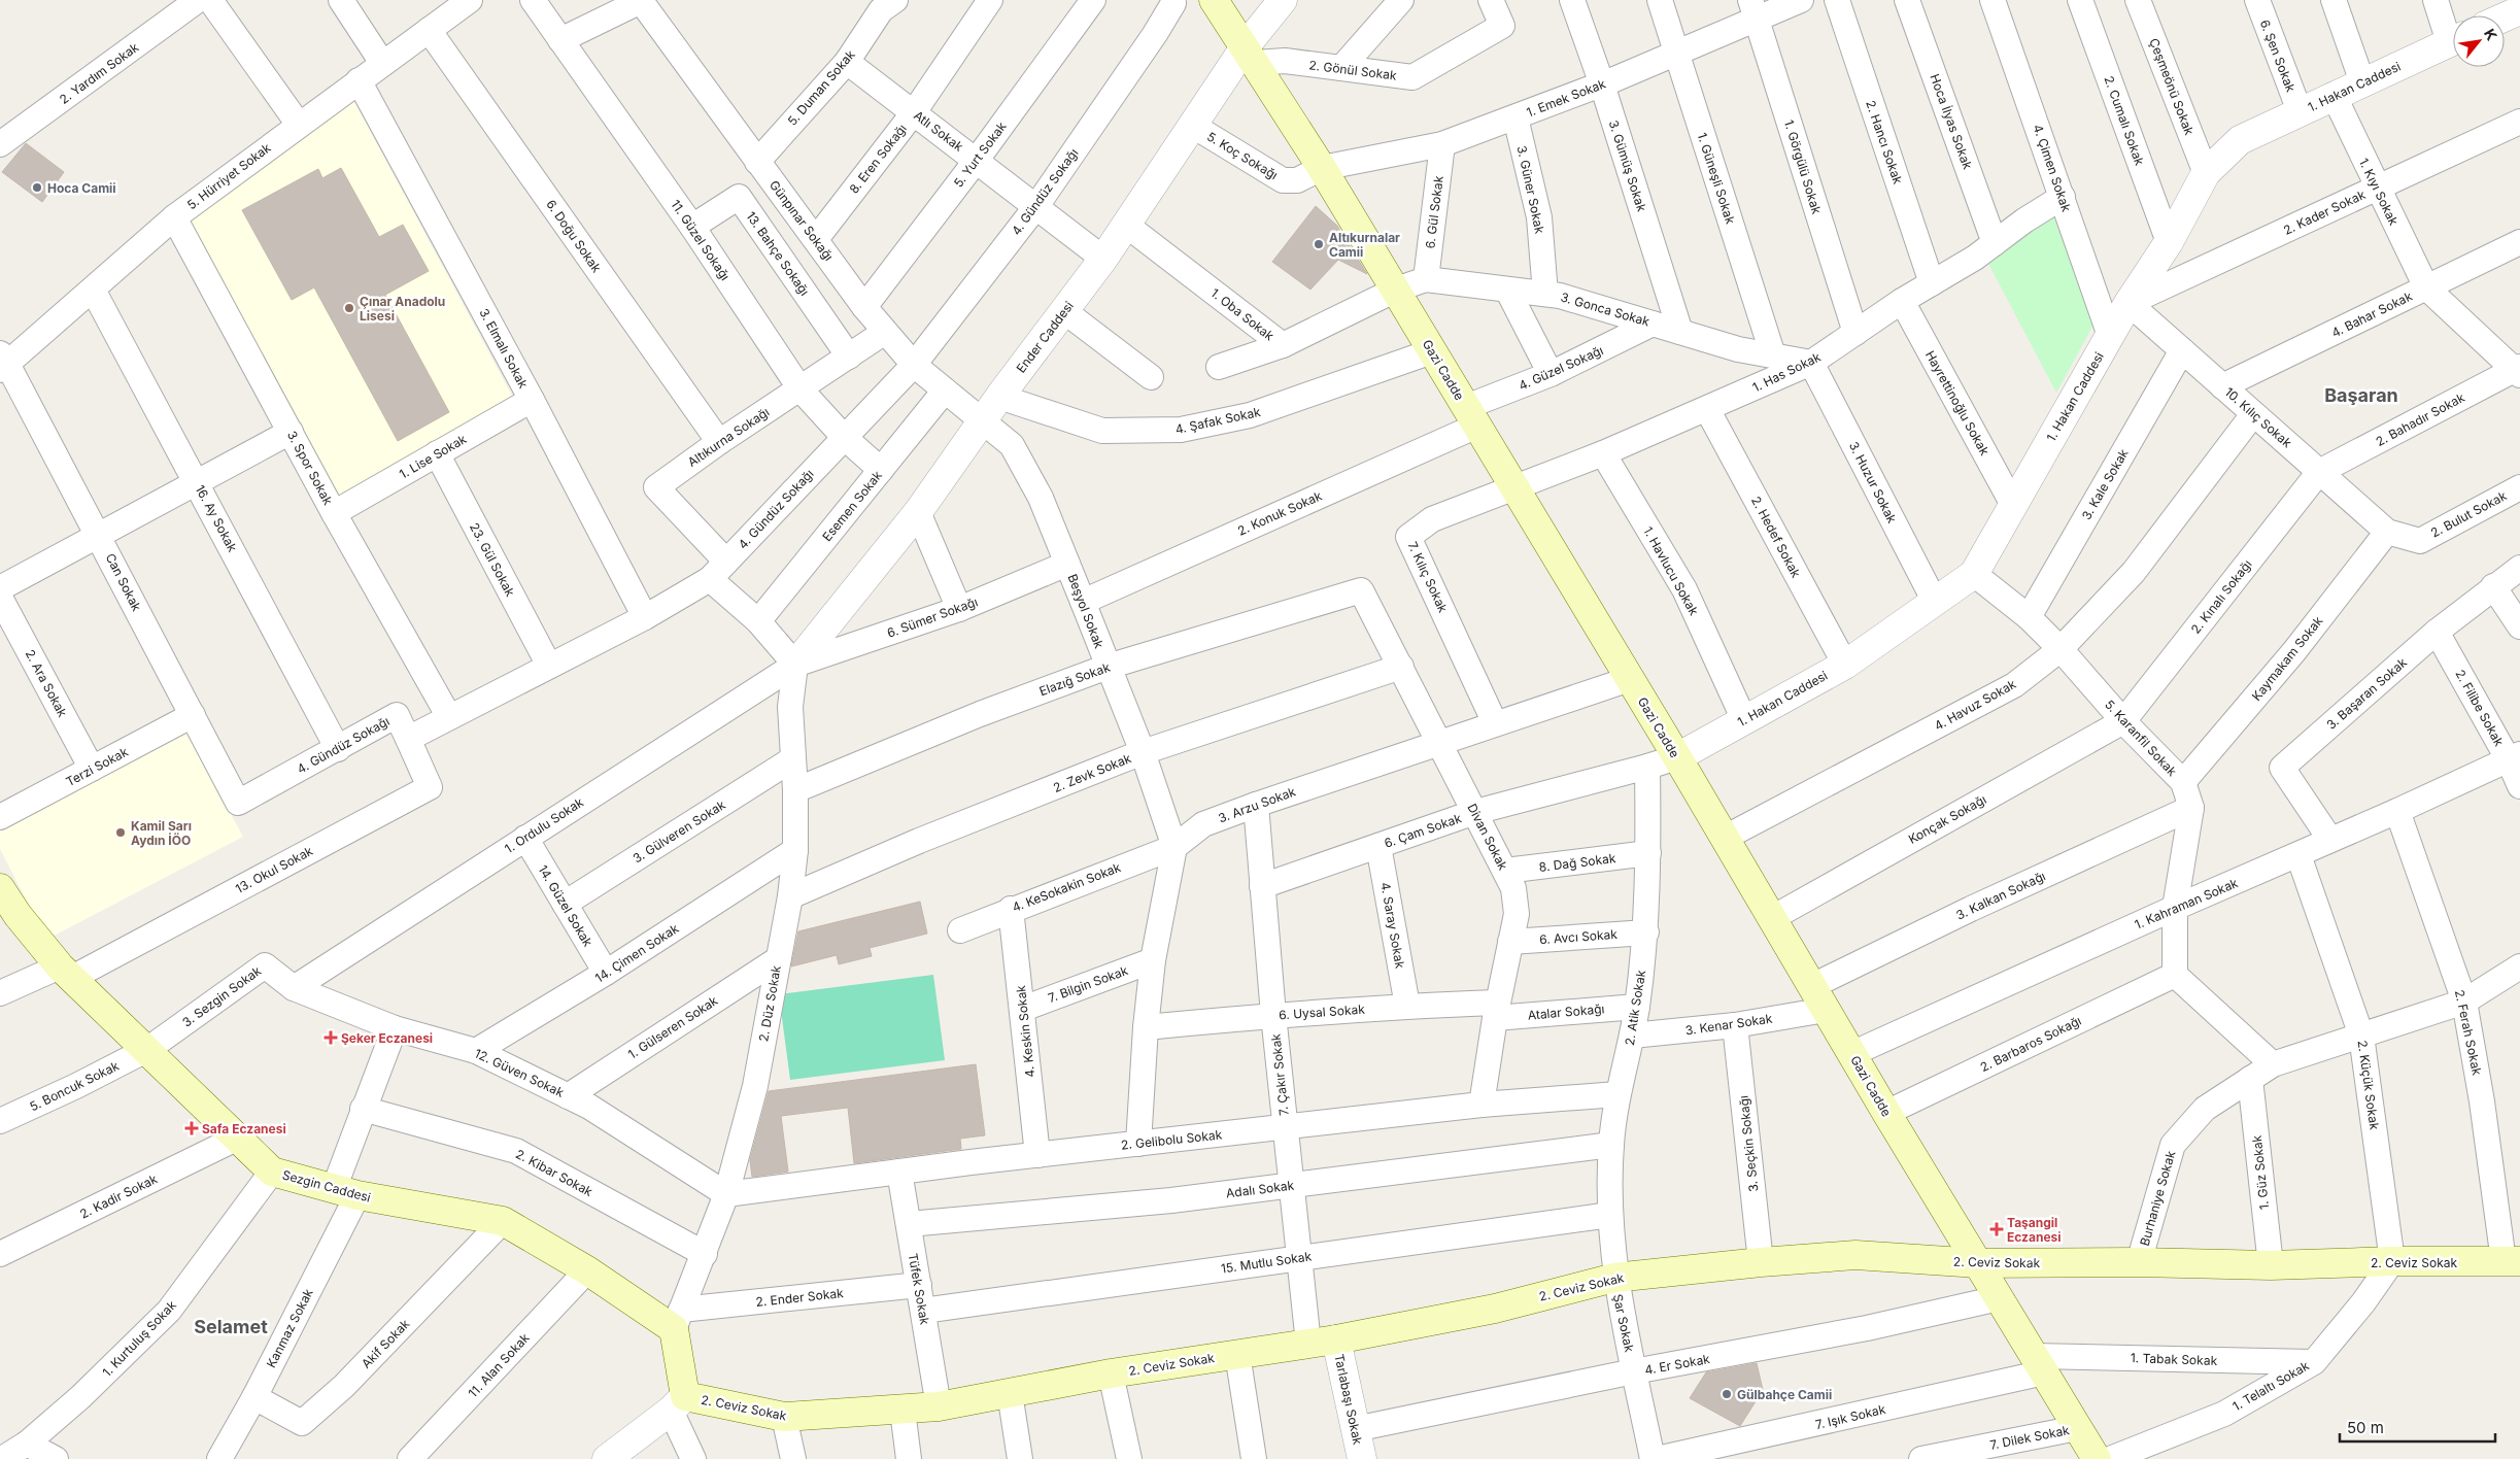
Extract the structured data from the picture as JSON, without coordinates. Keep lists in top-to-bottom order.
{
  "streets": {
    "main road": ["Gazi Cadde", "Sezgin Caddesi", "2. Ceviz Sokak"],
    "street": [
      "6. Şen Sokak",
      "2. Gönül Sokak",
      "2. Yardım Sokak",
      "Çeşmeönü Sokak",
      "1. Hakan Caddesi",
      "5. Duman Sokak",
      "1. Emek Sokak",
      "2. Cumalı Sokak",
      "Hoca İlyas Sokak",
      "Atlı Sokak",
      "2. Hancı Sokak",
      "5. Yurt Sokak",
      "5. Koç Sokağı",
      "8. Eren Sokağı",
      "3. Gümüş Sokak",
      "1. Görgülü Sokak",
      "4. Çimen Sokak",
      "5. Hürriyet Sokak",
      "1. Güneşli Sokak",
      "3. Güner Sokak",
      "4. Gündüz Sokağı",
      "1. Kıyı Sokak",
      "6. Gül Sokak",
      "2. Kader Sokak",
      "Günpınar Sokağı",
      "6. Doğu Sokak",
      "11. Güzel Sokağı",
      "13. Bahçe Sokağı",
      "3. Gonca Sokak",
      "1. Oba Sokak",
      "4. Bahar Sokak",
      "Ender Caddesi",
      "3. Elmalı Sokak",
      "4. Güzel Sokağı",
      "1. Has Sokak",
      "Hayrettinoğlu Sokak",
      "10. Kılıç Sokak",
      "2. Bahadır Sokak",
      "4. Şafak Sokak",
      "Altıkurna Sokağı",
      "1. Lise Sokak",
      "3. Spor Sokak",
      "3. Huzur Sokak",
      "3. Kale Sokak",
      "Esemen Sokak",
      "2. Konuk Sokak",
      "2. Bulut Sokak",
      "16. Ay Sokak",
      "2. Hedef Sokak",
      "23. Gül Sokak",
      "1. Havlucu Sokak",
      "7. Kılıç Sokak",
      "Can Sokak",
      "2. Kınalı Sokağı",
      "Beşyol Sokak",
      "6. Sümer Sokağı",
      "Kaymakam Sokak",
      "Elazığ Sokak",
      "2. Ara Sokak",
      "3. Başaran Sokak",
      "4. Havuz Sokak",
      "2. Filibe Sokak",
      "5. Karanfil Sokak",
      "Terzi Sokak",
      "2. Zevk Sokak",
      "3. Arzu Sokak",
      "Konçak Sokağı",
      "1. Ordulu Sokak",
      "6. Çam Sokak",
      "3. Gülveren Sokak",
      "Divan Sokak",
      "8. Dağ Sokak",
      "13. Okul Sokak",
      "4. KeSokakin Sokak",
      "3. Kalkan Sokağı",
      "1. Kahraman Sokak",
      "14. Güzel Sokak",
      "4. Saray Sokak",
      "6. Avcı Sokak",
      "14. Çimen Sokak",
      "7. Bilgin Sokak",
      "3. Sezgin Sokak",
      "2. Düz Sokak",
      "2. Atik Sokak",
      "6. Uysal Sokak",
      "Atalar Sokağı",
      "3. Kenar Sokak",
      "1. Gülseren Sokak",
      "4. Keskin Sokak",
      "2. Ferah Sokak",
      "2. Barbaros Sokağı",
      "12. Güven Sokak",
      "7. Çakır Sokak",
      "2. Küçük Sokak",
      "5. Boncuk Sokak",
      "2. Gelibolu Sokak",
      "3. Seçkin Sokağı",
      "2. Kibar Sokak",
      "1. Güz Sokak",
      "Adalı Sokak",
      "2. Kadir Sokak",
      "Burhaniye Sokak",
      "15. Mutlu Sokak",
      "Tüfek Sokak",
      "2. Ender Sokak",
      "Şar Sokak",
      "Kanmaz Sokak",
      "1. Kurtuluş Sokak",
      "Akif Sokak",
      "1. Tabak Sokak",
      "4. Er Sokak",
      "11. Alan Sokak",
      "1. Telaltı Sokak",
      "Tarlabaşı Sokak",
      "7. Işık Sokak",
      "7. Dilek Sokak"
    ]
  },
  "crossings": [
    ["6. Şen Sokak", "1. Hakan Caddesi"],
    ["2. Gönül Sokak", "Ender Caddesi"],
    ["2. Gönül Sokak", "Gazi Cadde"],
    ["Çeşmeönü Sokak", "1. Hakan Caddesi"],
    ["1. Hakan Caddesi", "2. Cumalı Sokak"],
    ["1. Hakan Caddesi", "4. Çimen Sokak"],
    ["1. Hakan Caddesi", "1. Kıyı Sokak"],
    ["1. Hakan Caddesi", "2. Kader Sokak"],
    ["1. Hakan Caddesi", "Gazi Cadde"],
    ["1. Hakan Caddesi", "Hayrettinoğlu Sokak"],
    ["1. Hakan Caddesi", "10. Kılıç Sokak"],
    ["1. Hakan Caddesi", "3. Huzur Sokak"],
    ["1. Hakan Caddesi", "2. Hedef Sokak"],
    ["1. Hakan Caddesi", "1. Havlucu Sokak"],
    ["1. Hakan Caddesi", "5. Karanfil Sokak"],
    ["5. Duman Sokak", "Atlı Sokak"],
    ["5. Duman Sokak", "Günpınar Sokağı"],
    ["1. Emek Sokak", "5. Koç Sokağı"],
    ["1. Emek Sokak", "3. Gümüş Sokak"],
    ["1. Emek Sokak", "1. Görgülü Sokak"],
    ["1. Emek Sokak", "1. Güneşli Sokak"],
    ["1. Emek Sokak", "3. Güner Sokak"],
    ["1. Emek Sokak", "6. Gül Sokak"],
    ["1. Emek Sokak", "Gazi Cadde"],
    ["Hoca İlyas Sokak", "1. Has Sokak"],
    ["Atlı Sokak", "5. Yurt Sokak"],
    ["Atlı Sokak", "8. Eren Sokağı"],
    ["Atlı Sokak", "4. Gündüz Sokağı"],
    ["Atlı Sokak", "Ender Caddesi"],
    ["2. Hancı Sokak", "1. Has Sokak"],
    ["5. Yurt Sokak", "Günpınar Sokağı"],
    ["5. Koç Sokağı", "Ender Caddesi"],
    ["5. Koç Sokağı", "Gazi Cadde"],
    ["8. Eren Sokağı", "Günpınar Sokağı"],
    ["3. Gümüş Sokak", "3. Gonca Sokak"],
    ["1. Görgülü Sokak", "1. Has Sokak"],
    ["4. Çimen Sokak", "1. Has Sokak"],
    ["5. Hürriyet Sokak", "6. Doğu Sokak"],
    ["5. Hürriyet Sokak", "3. Elmalı Sokak"],
    ["5. Hürriyet Sokak", "3. Spor Sokak"],
    ["5. Hürriyet Sokak", "16. Ay Sokak"],
    ["5. Hürriyet Sokak", "Can Sokak"],
    ["1. Güneşli Sokak", "3. Gonca Sokak"],
    ["3. Güner Sokak", "3. Gonca Sokak"],
    ["4. Gündüz Sokağı", "Günpınar Sokağı"],
    ["4. Gündüz Sokağı", "11. Güzel Sokağı"],
    ["4. Gündüz Sokağı", "3. Elmalı Sokak"],
    ["4. Gündüz Sokağı", "Altıkurna Sokağı"],
    ["4. Gündüz Sokağı", "3. Spor Sokak"],
    ["4. Gündüz Sokağı", "16. Ay Sokak"],
    ["4. Gündüz Sokağı", "23. Gül Sokak"],
    ["4. Gündüz Sokağı", "Can Sokak"],
    ["4. Gündüz Sokağı", "13. Okul Sokak"],
    ["1. Kıyı Sokak", "2. Kader Sokak"],
    ["1. Kıyı Sokak", "4. Bahar Sokak"],
    ["6. Gül Sokak", "3. Gonca Sokak"],
    ["2. Kader Sokak", "10. Kılıç Sokak"],
    ["Günpınar Sokağı", "Ender Caddesi"],
    ["Günpınar Sokağı", "Altıkurna Sokağı"],
    ["Günpınar Sokağı", "Esemen Sokak"],
    ["Günpınar Sokağı", "Beşyol Sokak"],
    ["6. Doğu Sokak", "Altıkurna Sokağı"],
    ["11. Güzel Sokağı", "13. Bahçe Sokağı"],
    ["11. Güzel Sokağı", "Altıkurna Sokağı"],
    ["11. Güzel Sokağı", "Esemen Sokak"],
    ["13. Bahçe Sokağı", "Altıkurna Sokağı"],
    ["3. Gonca Sokak", "1. Oba Sokak"],
    ["3. Gonca Sokak", "4. Güzel Sokağı"],
    ["3. Gonca Sokak", "Gazi Cadde"],
    ["3. Gonca Sokak", "1. Has Sokak"],
    ["3. Gonca Sokak", "3. Huzur Sokak"],
    ["1. Oba Sokak", "Ender Caddesi"],
    ["1. Oba Sokak", "Gazi Cadde"],
    ["4. Bahar Sokak", "10. Kılıç Sokak"],
    ["Ender Caddesi", "Gazi Cadde"],
    ["Ender Caddesi", "4. Şafak Sokak"],
    ["Ender Caddesi", "Beşyol Sokak"],
    ["Ender Caddesi", "6. Sümer Sokağı"],
    ["Ender Caddesi", "1. Ordulu Sokak"],
    ["Ender Caddesi", "2. Düz Sokak"],
    ["3. Elmalı Sokak", "1. Lise Sokak"],
    ["4. Güzel Sokağı", "Gazi Cadde"],
    ["4. Güzel Sokağı", "2. Konuk Sokak"],
    ["Gazi Cadde", "1. Has Sokak"],
    ["Gazi Cadde", "4. Şafak Sokak"],
    ["Gazi Cadde", "2. Konuk Sokak"],
    ["Gazi Cadde", "7. Kılıç Sokak"],
    ["Gazi Cadde", "4. Havuz Sokak"],
    ["Gazi Cadde", "3. Arzu Sokak"],
    ["Gazi Cadde", "Konçak Sokağı"],
    ["Gazi Cadde", "3. Kalkan Sokağı"],
    ["Gazi Cadde", "1. Kahraman Sokak"],
    ["Gazi Cadde", "3. Kenar Sokak"],
    ["Gazi Cadde", "2. Barbaros Sokağı"],
    ["Gazi Cadde", "2. Ceviz Sokak"],
    ["Gazi Cadde", "1. Tabak Sokak"],
    ["Gazi Cadde", "4. Er Sokak"],
    ["Gazi Cadde", "7. Işık Sokak"],
    ["Gazi Cadde", "7. Dilek Sokak"],
    ["1. Has Sokak", "Hayrettinoğlu Sokak"],
    ["1. Has Sokak", "3. Huzur Sokak"],
    ["1. Has Sokak", "2. Hedef Sokak"],
    ["1. Has Sokak", "1. Havlucu Sokak"],
    ["1. Has Sokak", "7. Kılıç Sokak"],
    ["10. Kılıç Sokak", "2. Bahadır Sokak"],
    ["10. Kılıç Sokak", "3. Kale Sokak"],
    ["10. Kılıç Sokak", "2. Bulut Sokak"],
    ["10. Kılıç Sokak", "2. Kınalı Sokağı"],
    ["10. Kılıç Sokak", "Kaymakam Sokak"],
    ["10. Kılıç Sokak", "4. Havuz Sokak"],
    ["2. Bahadır Sokak", "2. Kınalı Sokağı"],
    ["1. Lise Sokak", "3. Spor Sokak"],
    ["1. Lise Sokak", "23. Gül Sokak"],
    ["3. Kale Sokak", "5. Karanfil Sokak"],
    ["2. Konuk Sokak", "Beşyol Sokak"],
    ["2. Bulut Sokak", "Kaymakam Sokak"],
    ["7. Kılıç Sokak", "3. Arzu Sokak"],
    ["Can Sokak", "Terzi Sokak"],
    ["2. Kınalı Sokağı", "5. Karanfil Sokak"],
    ["2. Kınalı Sokağı", "Konçak Sokağı"],
    ["Beşyol Sokak", "6. Sümer Sokağı"],
    ["Beşyol Sokak", "Elazığ Sokak"],
    ["Beşyol Sokak", "2. Zevk Sokak"],
    ["Beşyol Sokak", "3. Arzu Sokak"],
    ["Beşyol Sokak", "4. KeSokakin Sokak"],
    ["6. Sümer Sokağı", "1. Ordulu Sokak"],
    ["6. Sümer Sokağı", "2. Düz Sokak"],
    ["Kaymakam Sokak", "5. Karanfil Sokak"],
    ["Elazığ Sokak", "Divan Sokak"],
    ["Elazığ Sokak", "2. Düz Sokak"],
    ["2. Ara Sokak", "Terzi Sokak"],
    ["3. Başaran Sokak", "2. Filibe Sokak"],
    ["3. Başaran Sokak", "1. Kahraman Sokak"],
    ["4. Havuz Sokak", "5. Karanfil Sokak"],
    ["2. Filibe Sokak", "1. Kahraman Sokak"],
    ["5. Karanfil Sokak", "Konçak Sokağı"],
    ["5. Karanfil Sokak", "3. Kalkan Sokağı"],
    ["5. Karanfil Sokak", "1. Kahraman Sokak"],
    ["5. Karanfil Sokak", "2. Barbaros Sokağı"],
    ["2. Zevk Sokak", "Divan Sokak"],
    ["2. Zevk Sokak", "2. Düz Sokak"],
    ["3. Arzu Sokak", "Divan Sokak"],
    ["3. Arzu Sokak", "4. KeSokakin Sokak"],
    ["3. Arzu Sokak", "7. Çakır Sokak"],
    ["1. Ordulu Sokak", "14. Güzel Sokak"],
    ["1. Ordulu Sokak", "3. Sezgin Sokak"],
    ["1. Ordulu Sokak", "2. Düz Sokak"],
    ["1. Ordulu Sokak", "12. Güven Sokak"],
    ["6. Çam Sokak", "Divan Sokak"],
    ["6. Çam Sokak", "4. Saray Sokak"],
    ["6. Çam Sokak", "2. Atik Sokak"],
    ["6. Çam Sokak", "7. Çakır Sokak"],
    ["3. Gülveren Sokak", "14. Güzel Sokak"],
    ["3. Gülveren Sokak", "2. Düz Sokak"],
    ["Divan Sokak", "8. Dağ Sokak"],
    ["Divan Sokak", "6. Avcı Sokak"],
    ["Divan Sokak", "6. Uysal Sokak"],
    ["Divan Sokak", "Atalar Sokağı"],
    ["Divan Sokak", "2. Gelibolu Sokak"],
    ["8. Dağ Sokak", "2. Atik Sokak"],
    ["13. Okul Sokak", "Sezgin Caddesi"],
    ["4. KeSokakin Sokak", "4. Keskin Sokak"],
    ["3. Kalkan Sokağı", "3. Kenar Sokak"],
    ["1. Kahraman Sokak", "2. Ferah Sokak"],
    ["1. Kahraman Sokak", "2. Küçük Sokak"],
    ["14. Güzel Sokak", "14. Çimen Sokak"],
    ["4. Saray Sokak", "6. Uysal Sokak"],
    ["6. Avcı Sokak", "2. Atik Sokak"],
    ["14. Çimen Sokak", "2. Düz Sokak"],
    ["14. Çimen Sokak", "12. Güven Sokak"],
    ["7. Bilgin Sokak", "4. Keskin Sokak"],
    ["3. Sezgin Sokak", "12. Güven Sokak"],
    ["3. Sezgin Sokak", "5. Boncuk Sokak"],
    ["3. Sezgin Sokak", "Sezgin Caddesi"],
    ["2. Düz Sokak", "1. Gülseren Sokak"],
    ["2. Düz Sokak", "12. Güven Sokak"],
    ["2. Düz Sokak", "2. Gelibolu Sokak"],
    ["2. Düz Sokak", "2. Kibar Sokak"],
    ["2. Düz Sokak", "Sezgin Caddesi"],
    ["2. Düz Sokak", "2. Ender Sokak"],
    ["2. Atik Sokak", "Atalar Sokağı"],
    ["2. Atik Sokak", "3. Kenar Sokak"],
    ["2. Atik Sokak", "2. Gelibolu Sokak"],
    ["2. Atik Sokak", "Adalı Sokak"],
    ["2. Atik Sokak", "15. Mutlu Sokak"],
    ["2. Atik Sokak", "2. Ceviz Sokak"],
    ["2. Atik Sokak", "Şar Sokak"],
    ["6. Uysal Sokak", "Atalar Sokağı"],
    ["6. Uysal Sokak", "7. Çakır Sokak"],
    ["3. Kenar Sokak", "3. Seçkin Sokağı"],
    ["1. Gülseren Sokak", "12. Güven Sokak"],
    ["4. Keskin Sokak", "2. Gelibolu Sokak"],
    ["2. Ferah Sokak", "Burhaniye Sokak"],
    ["2. Ferah Sokak", "2. Ceviz Sokak"],
    ["12. Güven Sokak", "2. Gelibolu Sokak"],
    ["12. Güven Sokak", "Kanmaz Sokak"],
    ["7. Çakır Sokak", "2. Gelibolu Sokak"],
    ["7. Çakır Sokak", "Adalı Sokak"],
    ["7. Çakır Sokak", "15. Mutlu Sokak"],
    ["7. Çakır Sokak", "2. Ceviz Sokak"],
    ["2. Küçük Sokak", "Burhaniye Sokak"],
    ["2. Küçük Sokak", "2. Ceviz Sokak"],
    ["2. Küçük Sokak", "1. Telaltı Sokak"],
    ["5. Boncuk Sokak", "Sezgin Caddesi"],
    ["2. Gelibolu Sokak", "Tüfek Sokak"],
    ["3. Seçkin Sokağı", "2. Ceviz Sokak"],
    ["2. Kibar Sokak", "Kanmaz Sokak"],
    ["1. Güz Sokak", "Burhaniye Sokak"],
    ["1. Güz Sokak", "2. Ceviz Sokak"],
    ["Sezgin Caddesi", "2. Kadir Sokak"],
    ["Sezgin Caddesi", "2. Ender Sokak"],
    ["Sezgin Caddesi", "Kanmaz Sokak"],
    ["Sezgin Caddesi", "1. Kurtuluş Sokak"],
    ["Sezgin Caddesi", "Akif Sokak"],
    ["Sezgin Caddesi", "11. Alan Sokak"],
    ["Adalı Sokak", "Tüfek Sokak"],
    ["Burhaniye Sokak", "2. Ceviz Sokak"],
    ["15. Mutlu Sokak", "Tüfek Sokak"],
    ["2. Ceviz Sokak", "Tüfek Sokak"],
    ["2. Ceviz Sokak", "Şar Sokak"],
    ["2. Ceviz Sokak", "1. Telaltı Sokak"],
    ["2. Ceviz Sokak", "Tarlabaşı Sokak"],
    ["Tüfek Sokak", "2. Ender Sokak"],
    ["Şar Sokak", "4. Er Sokak"],
    ["Şar Sokak", "7. Işık Sokak"],
    ["Kanmaz Sokak", "Akif Sokak"],
    ["1. Tabak Sokak", "1. Telaltı Sokak"],
    ["1. Tabak Sokak", "7. Işık Sokak"],
    ["4. Er Sokak", "Tarlabaşı Sokak"]
  ],
  "districts": ["Başaran", "Selamet"],
  "places": {
    "other": [
      "Hoca Camii",
      "Altıkurnalar Camii",
      "Çınar Anadolu Lisesi",
      "Kamil Sarı Aydın İÖO",
      "Gülbahçe Camii"
    ],
    "health": ["Şeker Eczanesi", "Safa Eczanesi", "Taşangil Eczanesi"]
  },
  "scale_bar": "50 m",
  "north": "top right"
}
